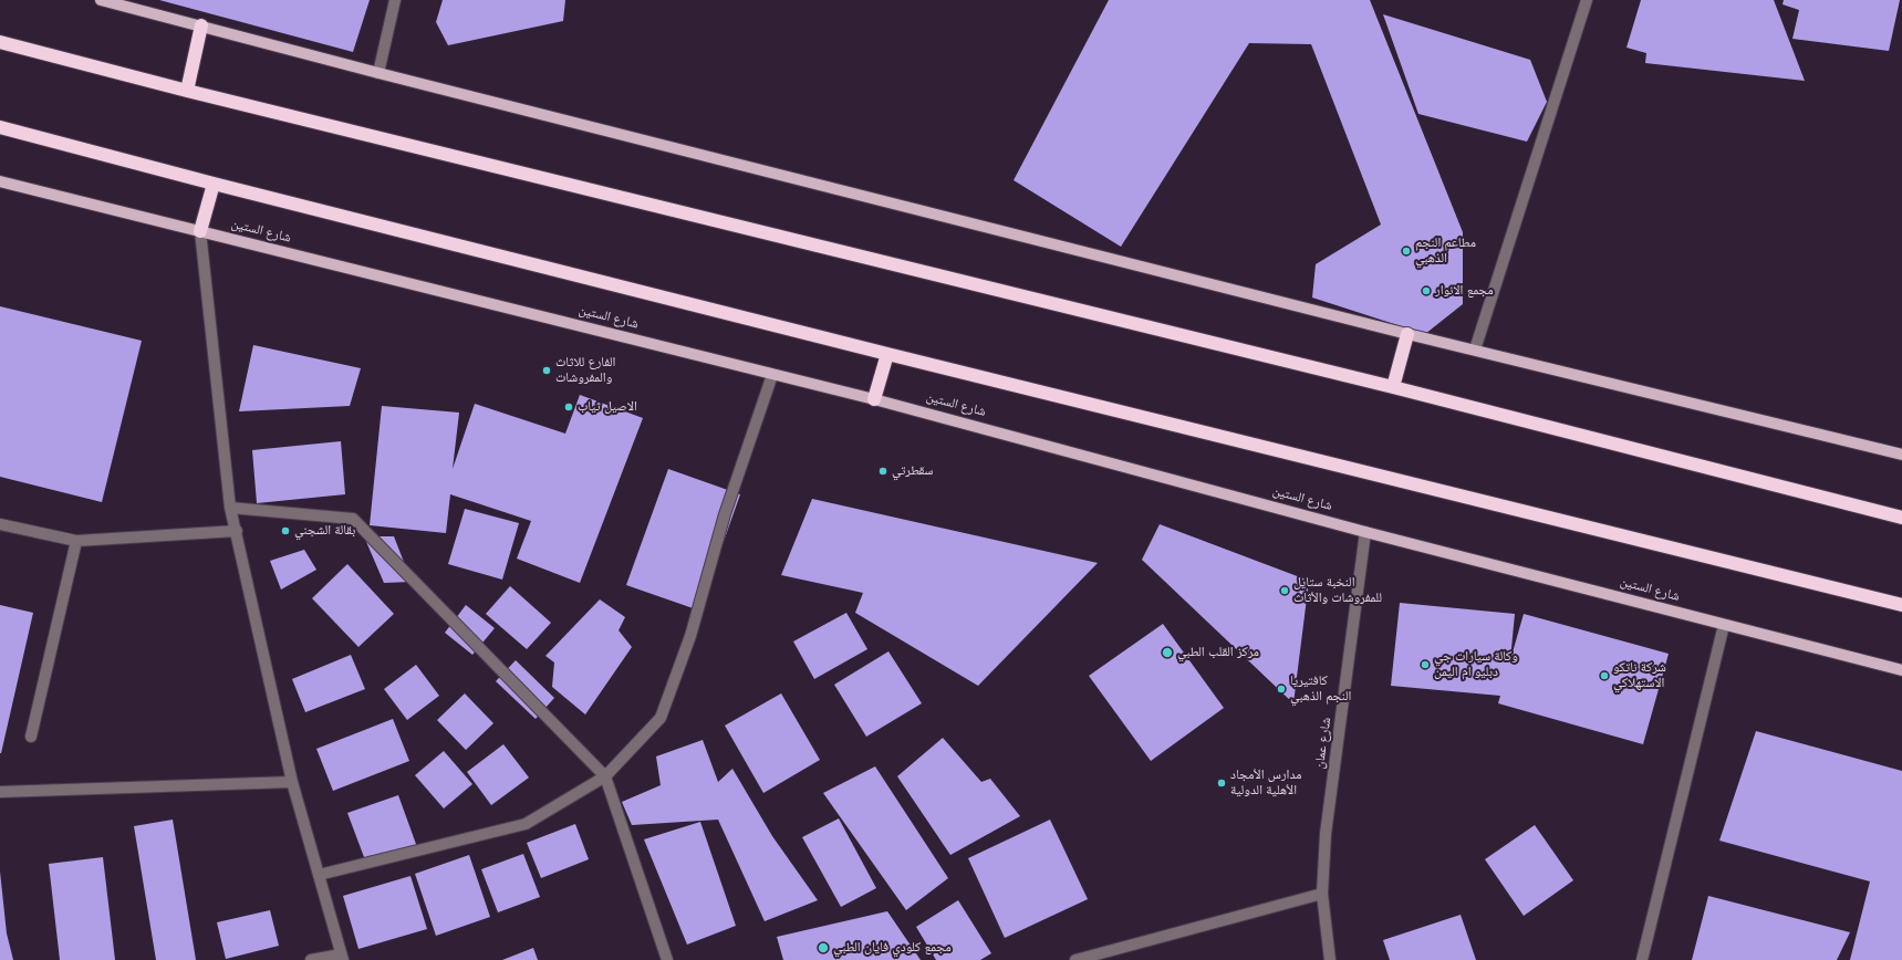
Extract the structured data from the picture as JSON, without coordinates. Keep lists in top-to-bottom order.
{
  "streets": {
    "main road": ["شارع الستين"],
    "street": ["شارع عمان"]
  },
  "crossings": [
    ["شارع الستين", "شارع عمان"]
  ],
  "places": [
    "مطاعم النجم الذهبي",
    "مجمع الانوار",
    "الفارع للاثاث والمفروشات",
    "الاصيل ثياب",
    "سقطرتي",
    "بقالة الشجني",
    "النخبة ستايل للمفروشات والأثاث",
    "مركز القلب الطبي",
    "وكالة سيارات جي دبليو ام اليمن",
    "شركة ناتكو الاستهلاكي",
    "كافتيريا النجم الذهبي",
    "مدارس الأمجاد الأهلية الدولية",
    "مجمع كلودي فايان الطبي"
  ]
}
